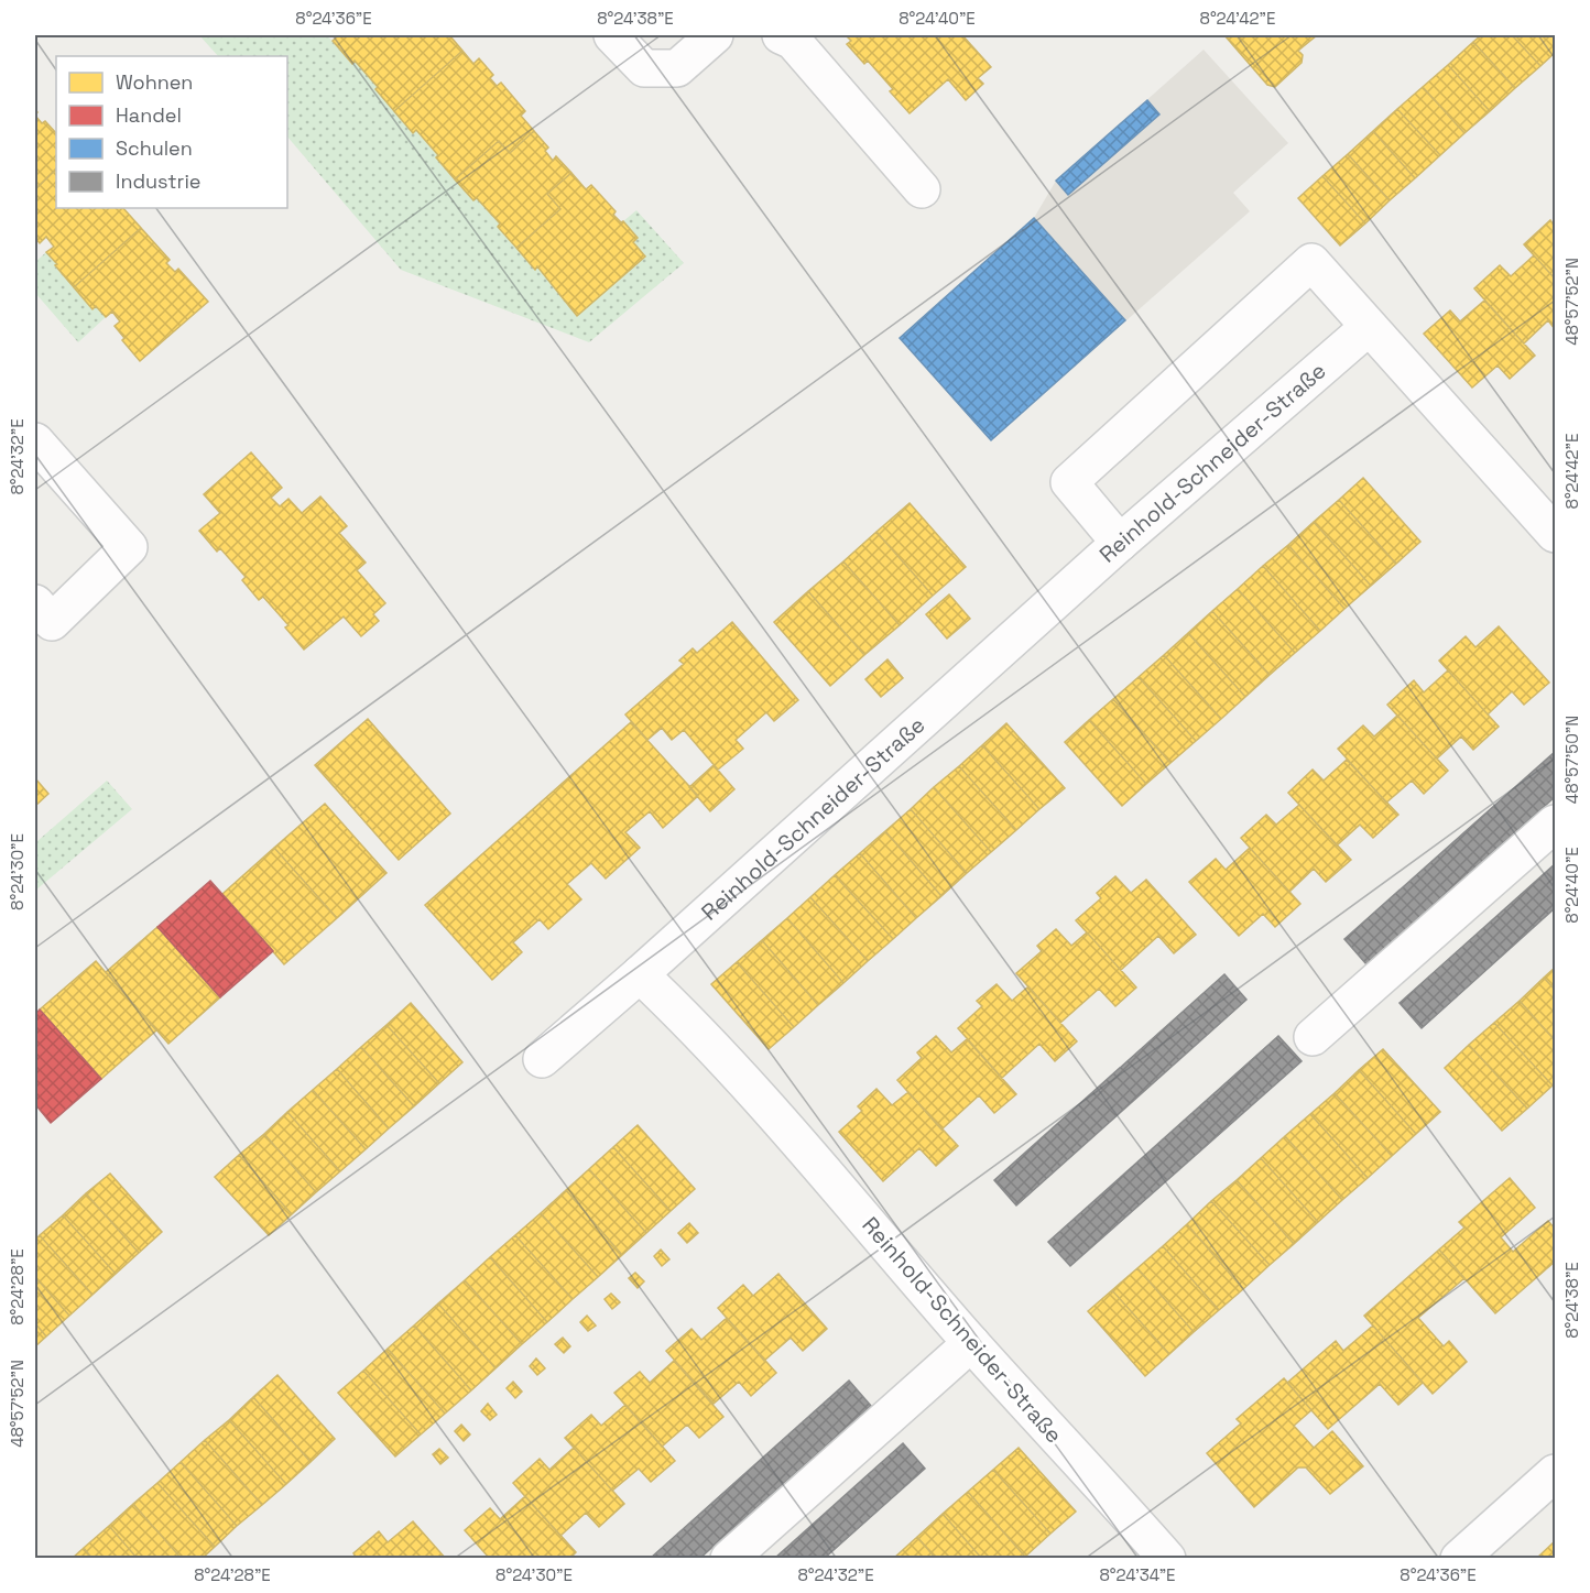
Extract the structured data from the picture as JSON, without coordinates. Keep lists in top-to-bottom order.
{
  "streets": {
    "street": ["Reinhold-Schneider-Straße"]
  },
  "legend": [
    "Wohnen",
    "Handel",
    "Schulen",
    "Industrie"
  ],
  "coordinates": [
    "8°24'36\"E",
    "8°24'38\"E",
    "8°24'40\"E",
    "8°24'42\"E",
    "48°57'52\"N",
    "8°24'32\"E",
    "48°57'50\"N",
    "8°24'30\"E",
    "8°24'28\"E",
    "8°24'34\"E"
  ]
}
